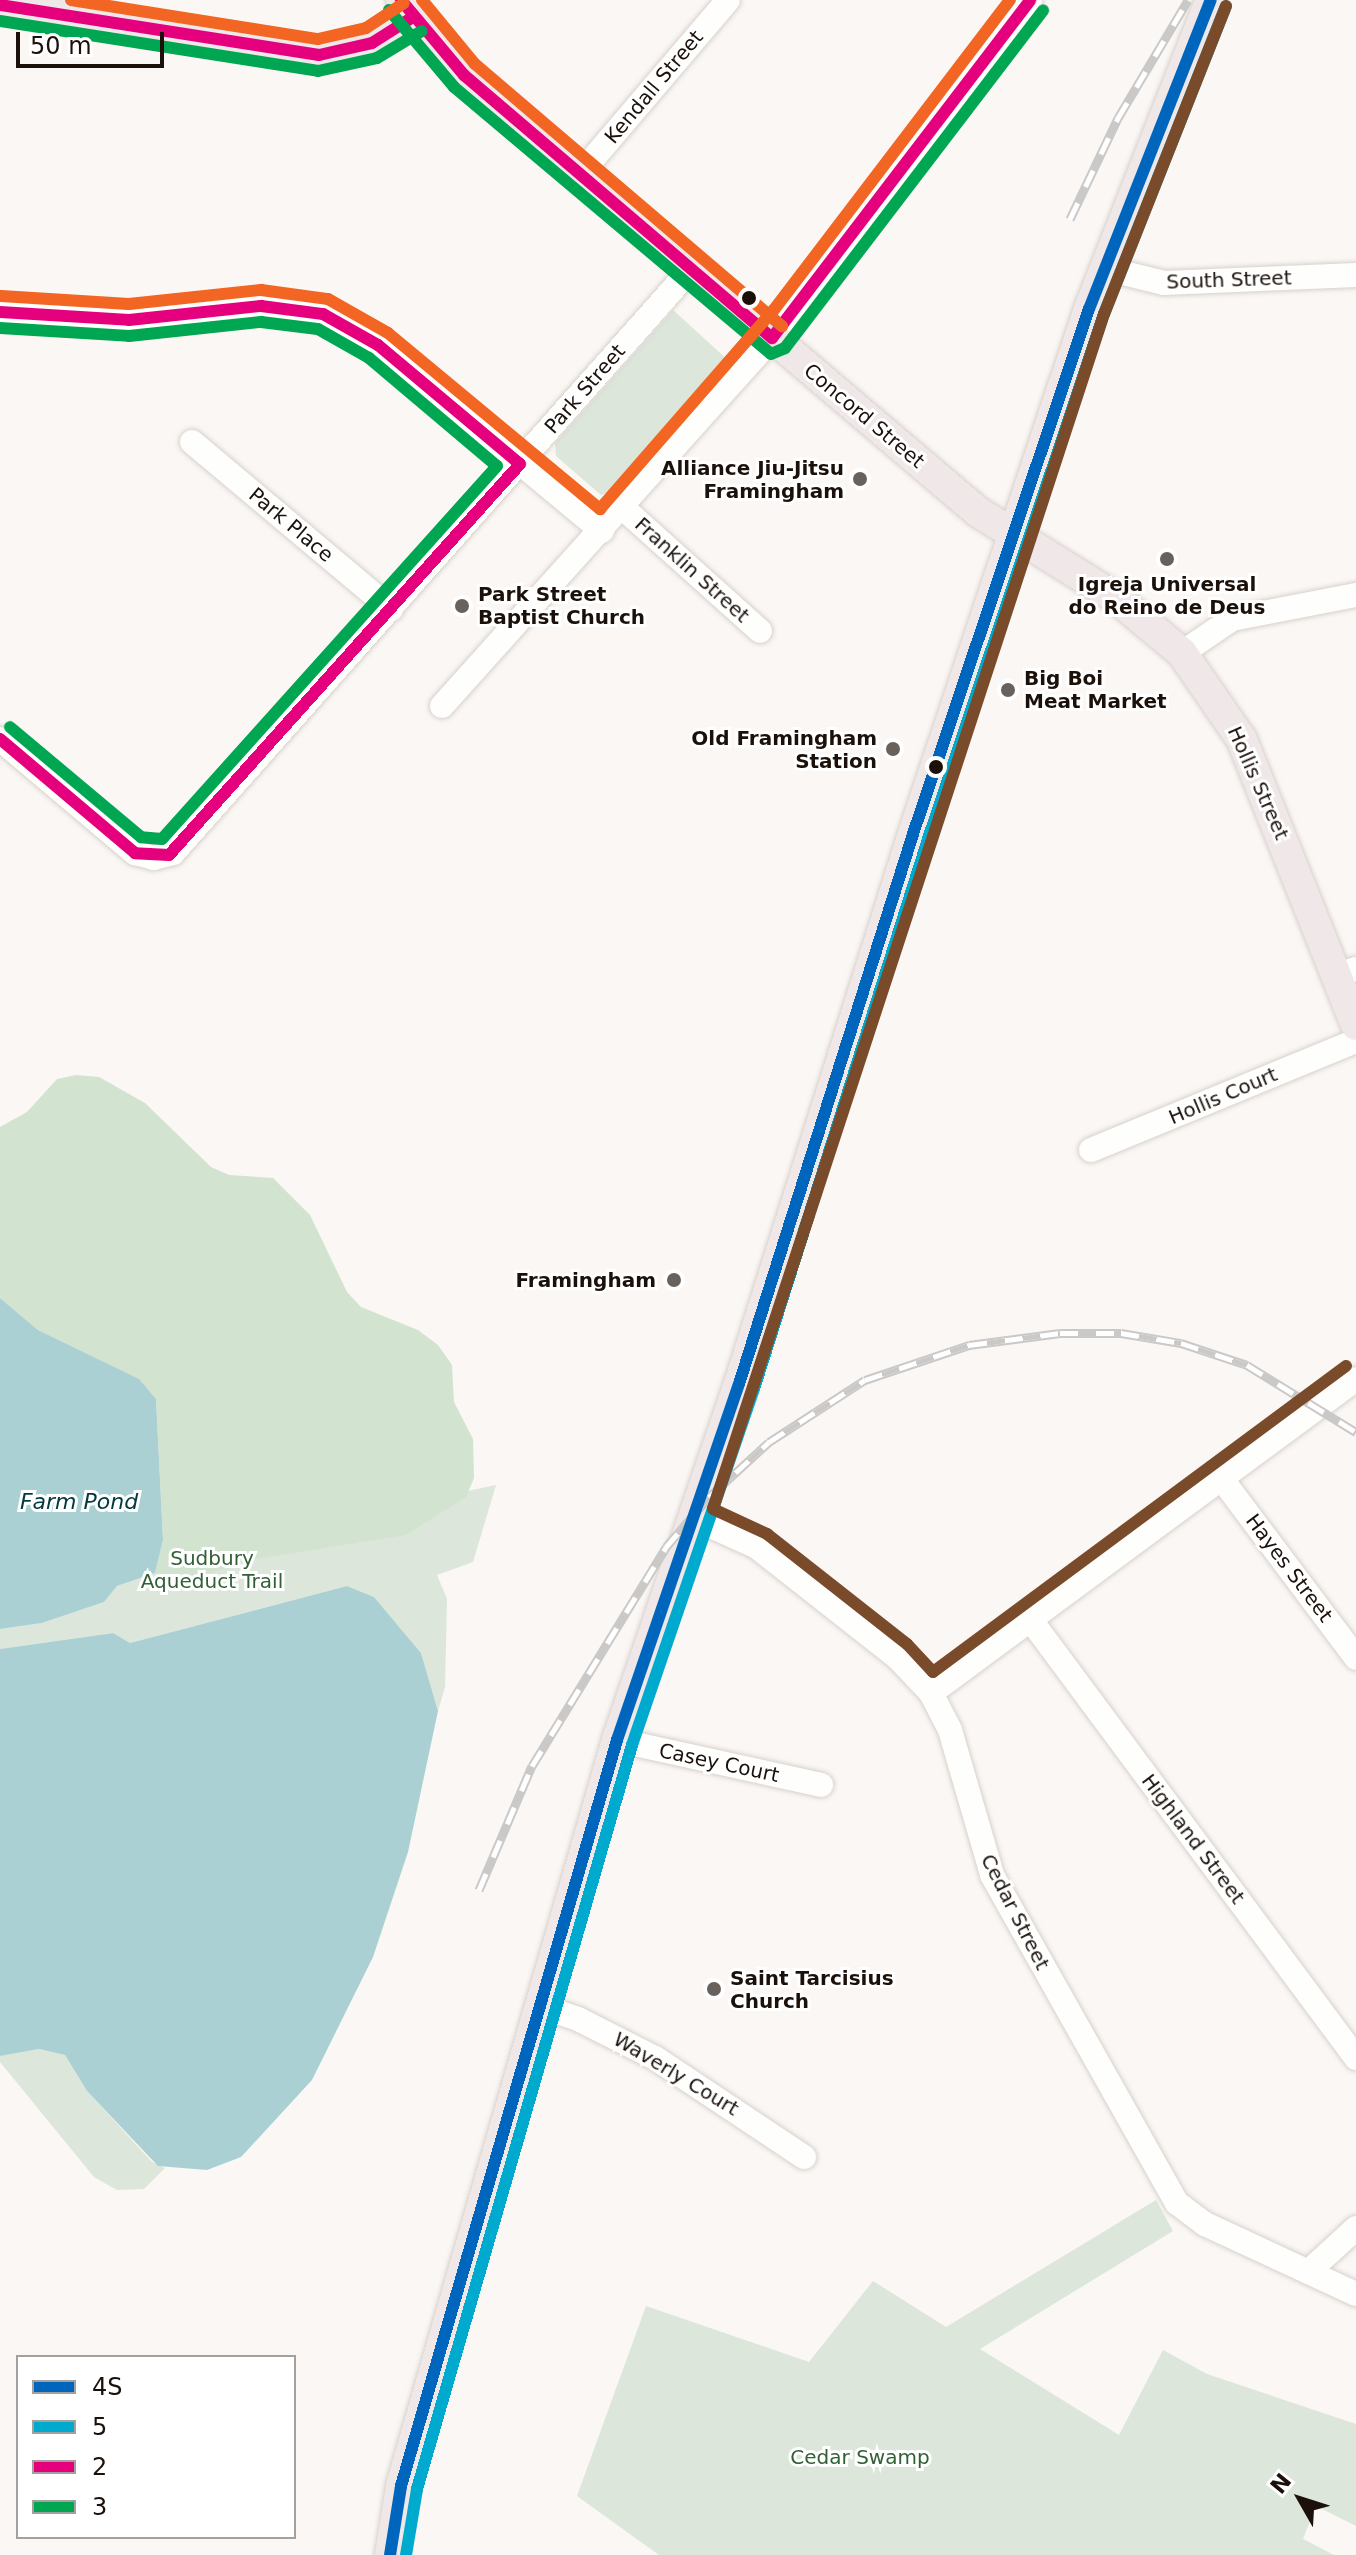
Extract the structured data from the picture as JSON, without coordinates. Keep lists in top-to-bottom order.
{
  "streets": {
    "main road": ["Concord Street", "Hollis Street"],
    "street": [
      "Kendall Street",
      "South Street",
      "Park Street",
      "Park Place",
      "Franklin Street",
      "Hollis Court",
      "Hayes Street",
      "Casey Court",
      "Highland Street",
      "Cedar Street",
      "Waverly Court"
    ]
  },
  "crossings": [
    ["Kendall Street", "Concord Street"],
    ["Park Street", "Concord Street"],
    ["Park Street", "Park Place"],
    ["Park Street", "Franklin Street"],
    ["Concord Street", "Hollis Street"]
  ],
  "water": ["Farm Pond"],
  "parks": ["Sudbury Aqueduct Trail", "Cedar Swamp"],
  "places": [
    "Alliance Jiu-Jitsu Framingham",
    "Igreja Universal do Reino de Deus",
    "Park Street Baptist Church",
    "Big Boi Meat Market",
    "Old Framingham Station",
    "Framingham",
    "Saint Tarcisius Church"
  ],
  "lines": [
    "transit line 4S",
    "transit line 2",
    "transit line 5",
    "transit line 3"
  ],
  "legend": [
    "4S",
    "5",
    "2",
    "3"
  ],
  "scale_bar": "50 m",
  "north": "top left"
}
